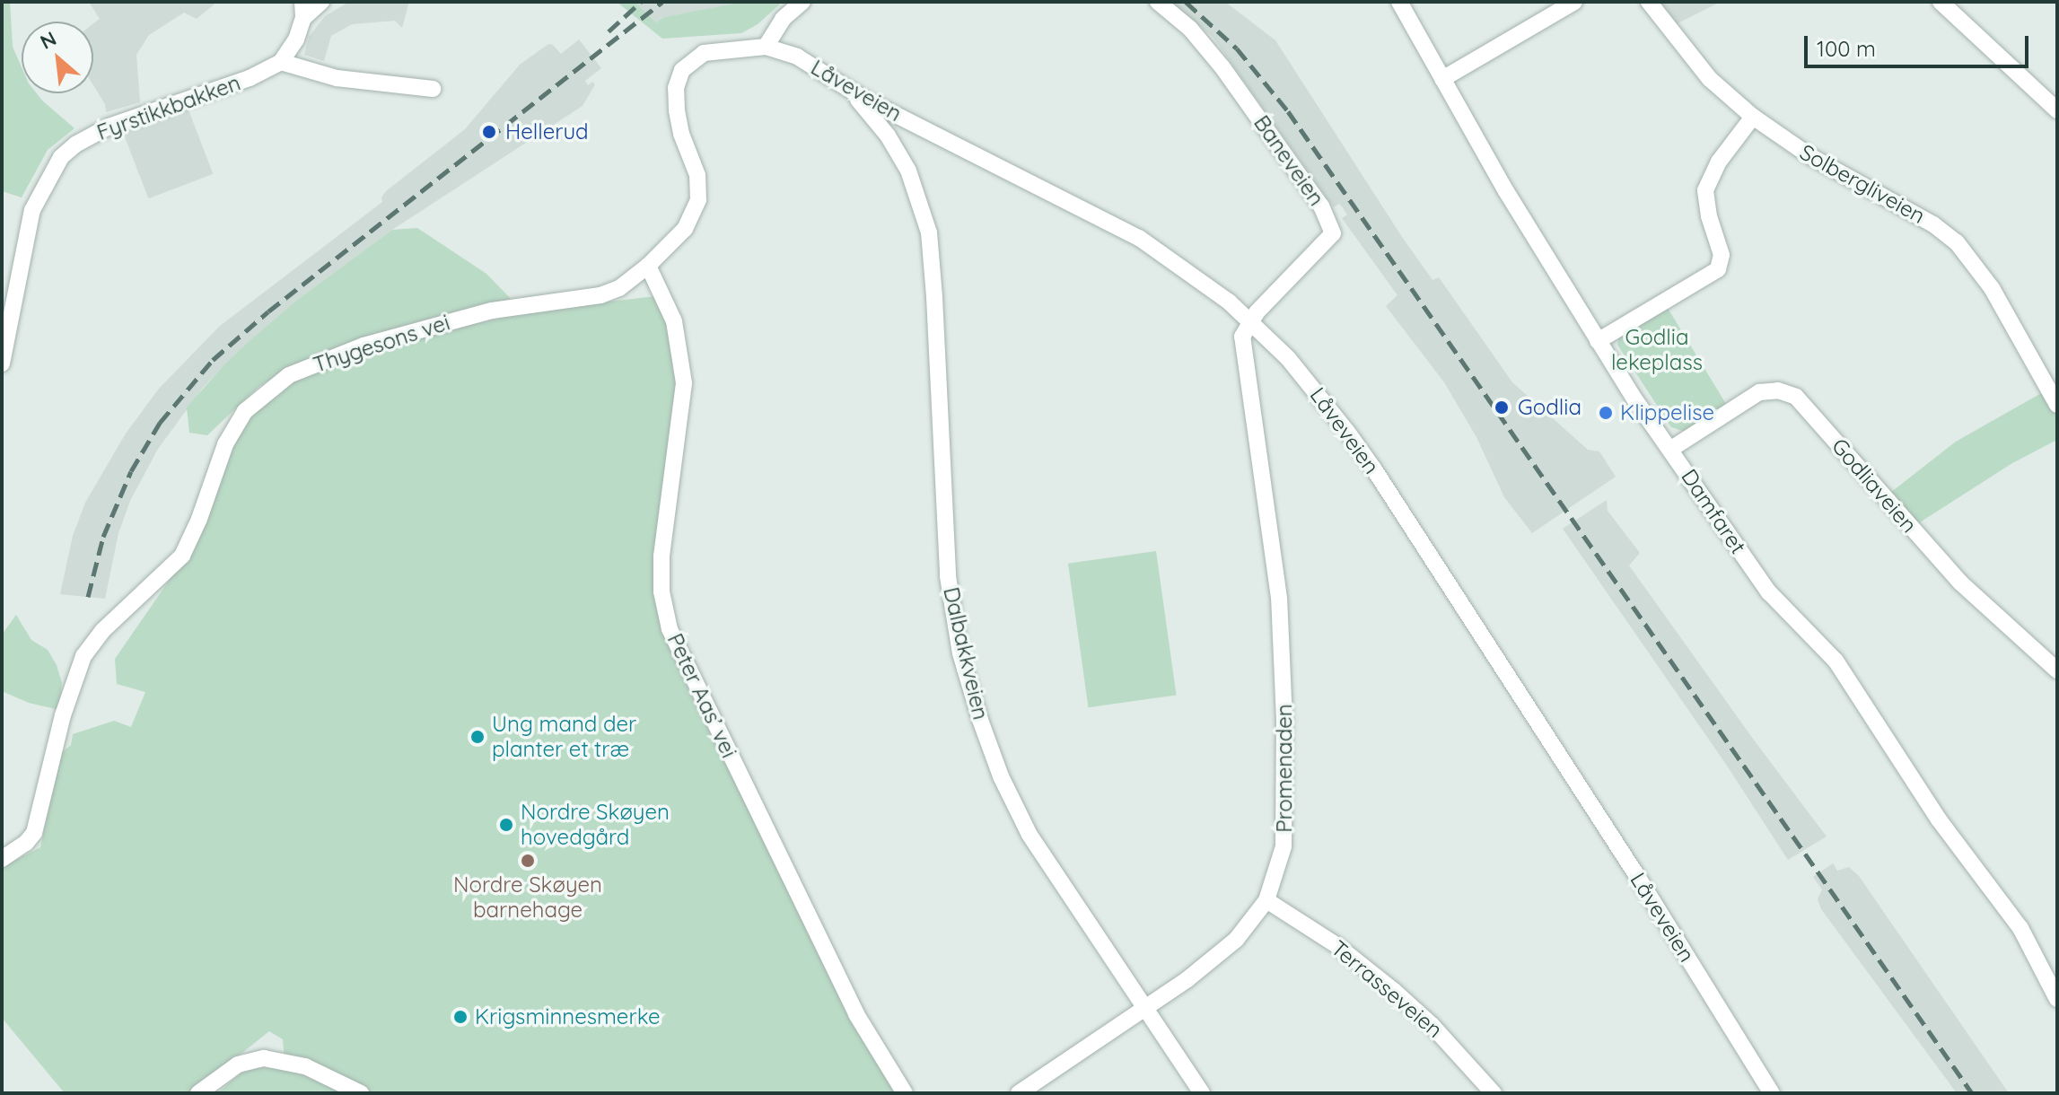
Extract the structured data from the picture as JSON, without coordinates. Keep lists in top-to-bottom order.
{
  "streets": {
    "street": [
      "Låveveien",
      "Fyrstikkbakken",
      "Baneveien",
      "Solbergliveien",
      "Thygesons vei",
      "Godliaveien",
      "Damfaret",
      "Dalbakkveien",
      "Peter Aas’ vei",
      "Promenaden",
      "Terrasseveien"
    ]
  },
  "crossings": [
    ["Låveveien", "Baneveien"],
    ["Låveveien", "Thygesons vei"],
    ["Låveveien", "Dalbakkveien"],
    ["Låveveien", "Promenaden"],
    ["Baneveien", "Promenaden"],
    ["Thygesons vei", "Peter Aas’ vei"],
    ["Godliaveien", "Damfaret"],
    ["Dalbakkveien", "Promenaden"],
    ["Promenaden", "Terrasseveien"]
  ],
  "parks": ["Godlia lekeplass"],
  "places": [
    "Hellerud",
    "Godlia",
    "Klippelise",
    "Ung mand der planter et træ",
    "Nordre Skøyen hovedgård",
    "Nordre Skøyen barnehage",
    "Krigsminnesmerke"
  ],
  "scale_bar": "100 m",
  "north": "top left"
}
